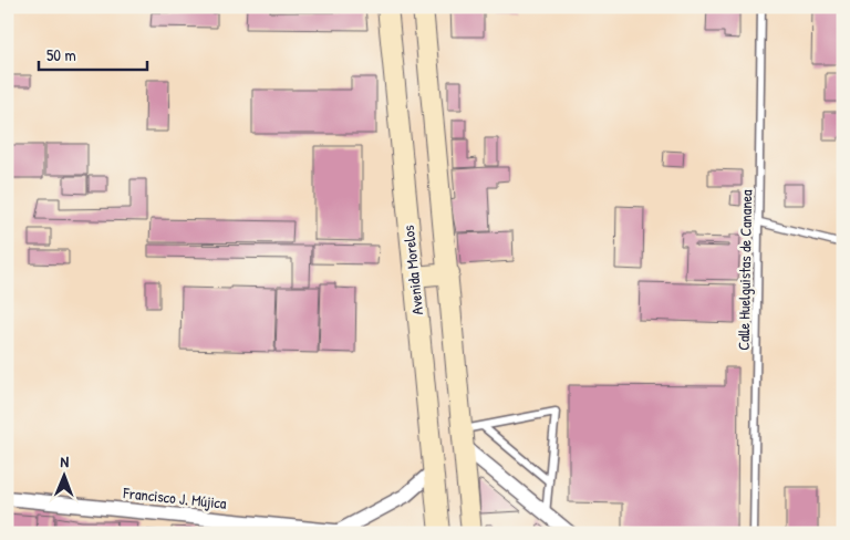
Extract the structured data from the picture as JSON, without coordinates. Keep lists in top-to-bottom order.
{
  "streets": {
    "main road": ["Avenida Morelos"],
    "street": ["Francisco J. Mújica"],
    "lane": ["Calle Huelguistas de Cananea"]
  },
  "scale_bar": "50 m",
  "north": "top"
}
